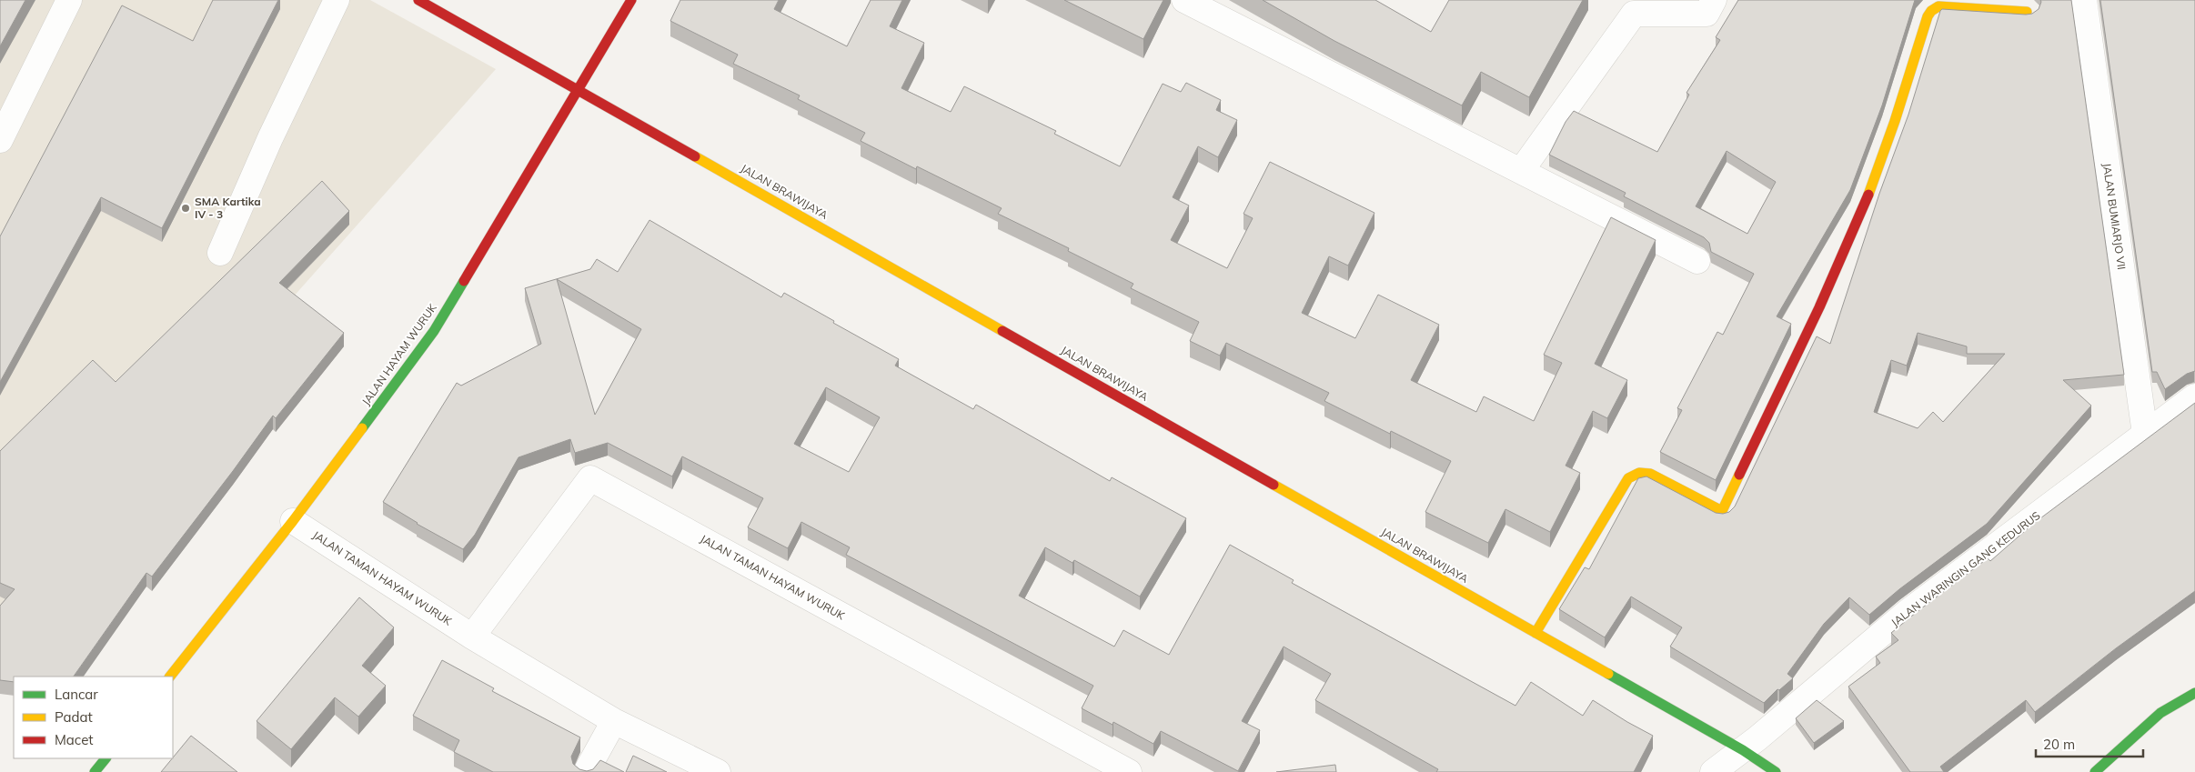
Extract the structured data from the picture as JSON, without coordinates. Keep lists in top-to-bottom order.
{
  "streets": {
    "street": [
      "JALAN BRAWIJAYA",
      "JALAN BUMIARJO VII",
      "JALAN HAYAM WURUK",
      "JALAN WARINGIN GANG KEDURUS",
      "JALAN TAMAN HAYAM WURUK"
    ]
  },
  "crossings": [
    ["JALAN BRAWIJAYA", "JALAN HAYAM WURUK"],
    ["JALAN BRAWIJAYA", "JALAN WARINGIN GANG KEDURUS"],
    ["JALAN BUMIARJO VII", "JALAN WARINGIN GANG KEDURUS"],
    ["JALAN HAYAM WURUK", "JALAN TAMAN HAYAM WURUK"]
  ],
  "places": ["SMA Kartika IV - 3"],
  "legend": ["Lancar", "Padat", "Macet"],
  "scale_bar": "20 m"
}
